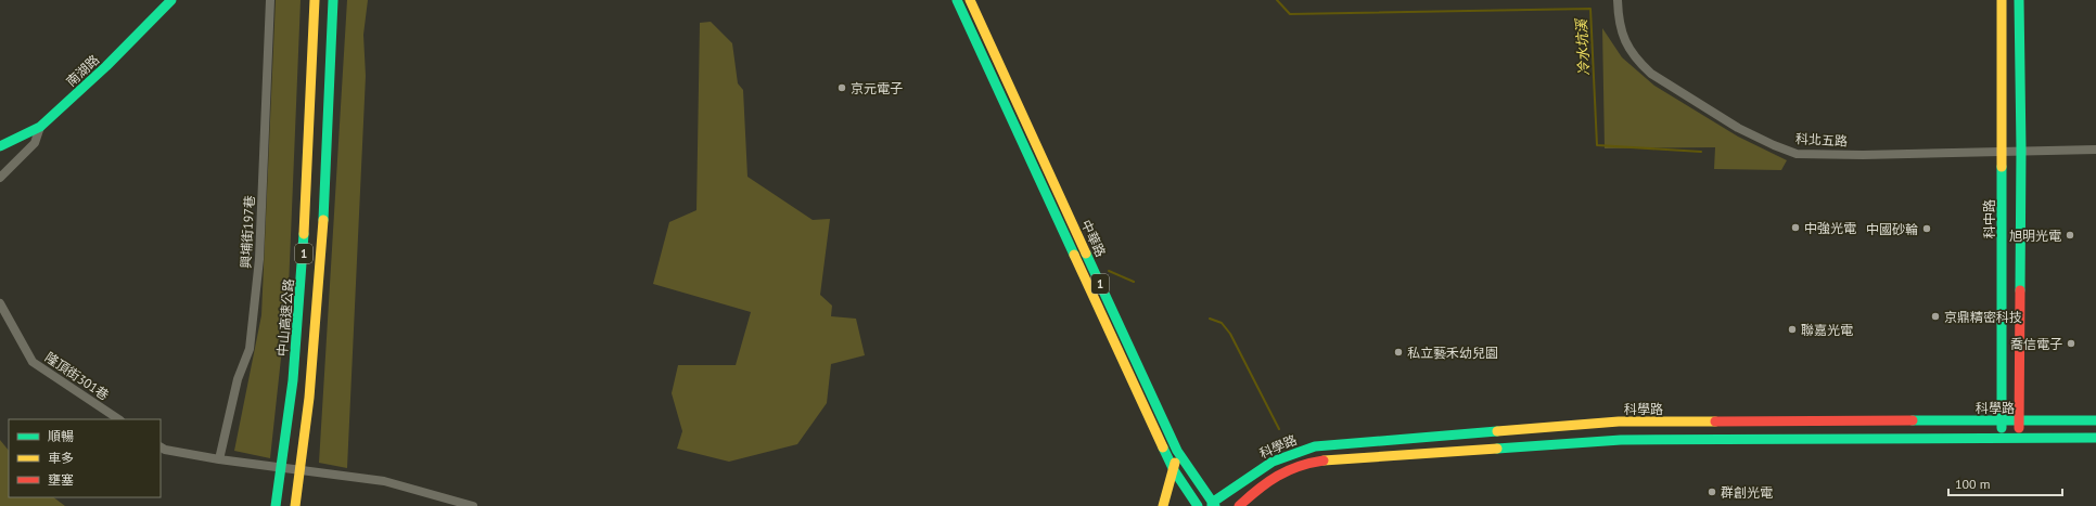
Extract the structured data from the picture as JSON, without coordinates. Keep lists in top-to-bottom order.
{
  "streets": {
    "main road": [
      "南湖路",
      "科中路",
      "中華路",
      "1",
      "中山高速公路",
      "科學路"
    ],
    "street": ["科北五路", "興埔街197巷", "隆頂街301巷"]
  },
  "crossings": [
    ["科北五路", "科中路"],
    ["科中路", "科學路"],
    ["中華路", "科學路"]
  ],
  "water": ["冷水坑溪"],
  "places": [
    "京元電子",
    "中強光電",
    "中國砂輪",
    "旭明光電",
    "京鼎精密科技",
    "聯嘉光電",
    "喬信電子",
    "私立藝禾幼兒園",
    "群創光電"
  ],
  "legend": ["順暢", "車多", "壅塞"],
  "scale_bar": "100 m"
}
